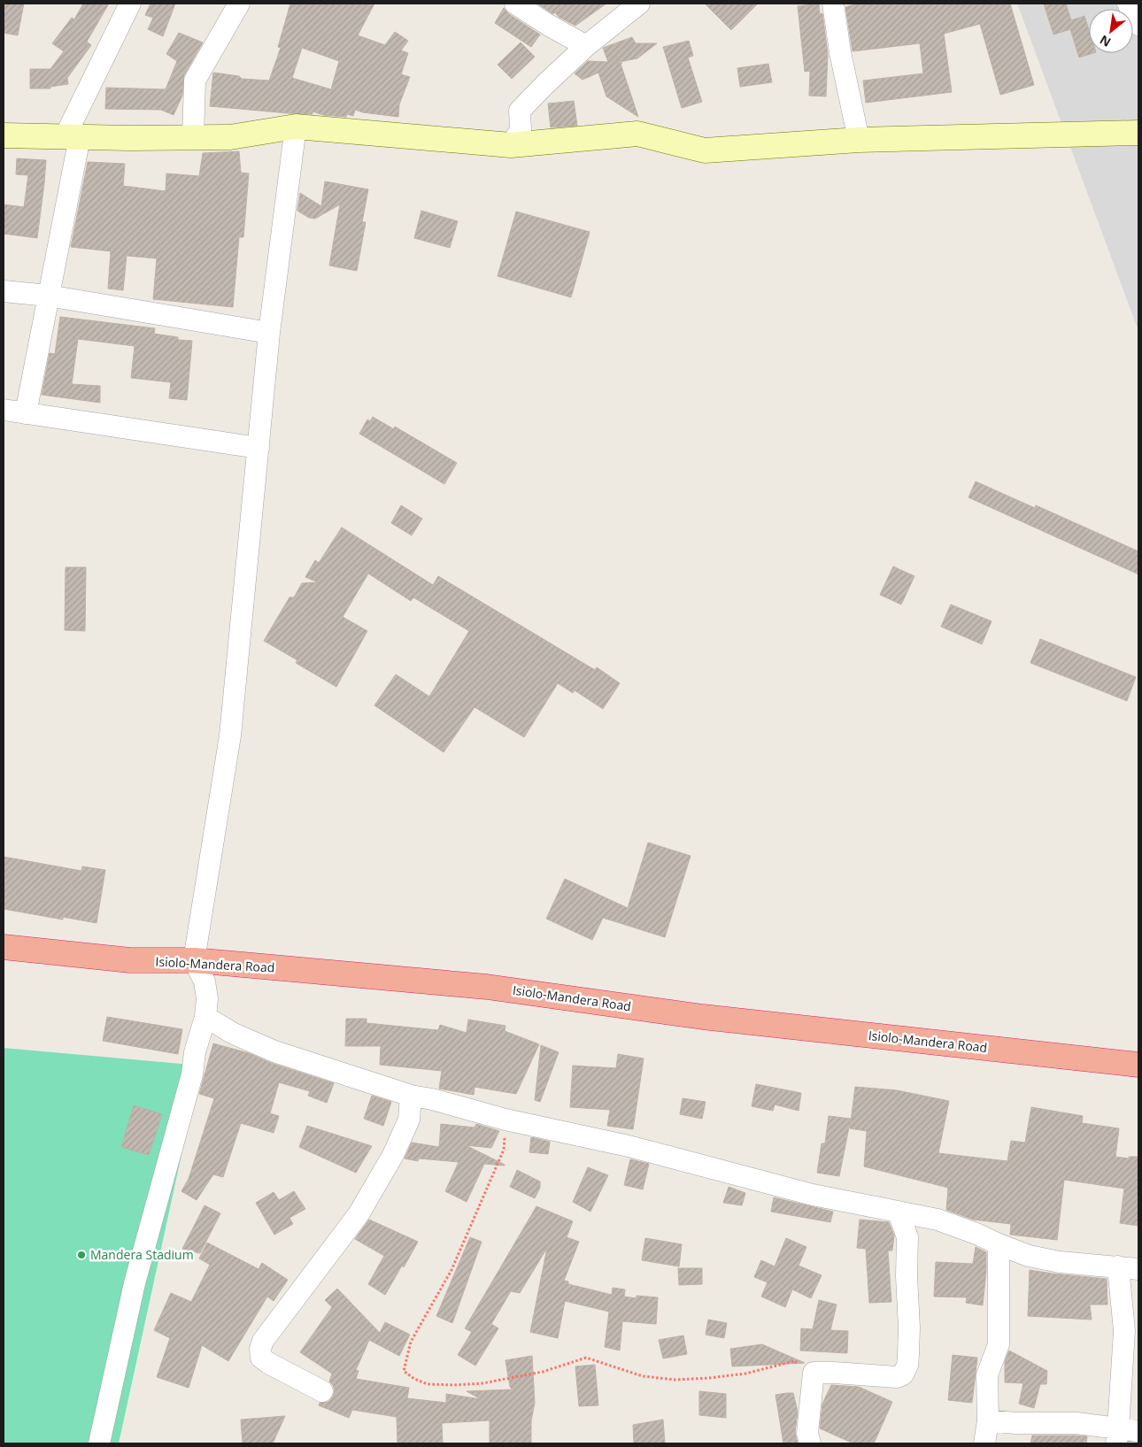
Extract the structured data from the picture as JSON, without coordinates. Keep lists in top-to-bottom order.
{
  "streets": {
    "highway": ["Isiolo-Mandera Road"]
  },
  "places": ["Mandera Stadium"],
  "north": "bottom left"
}
